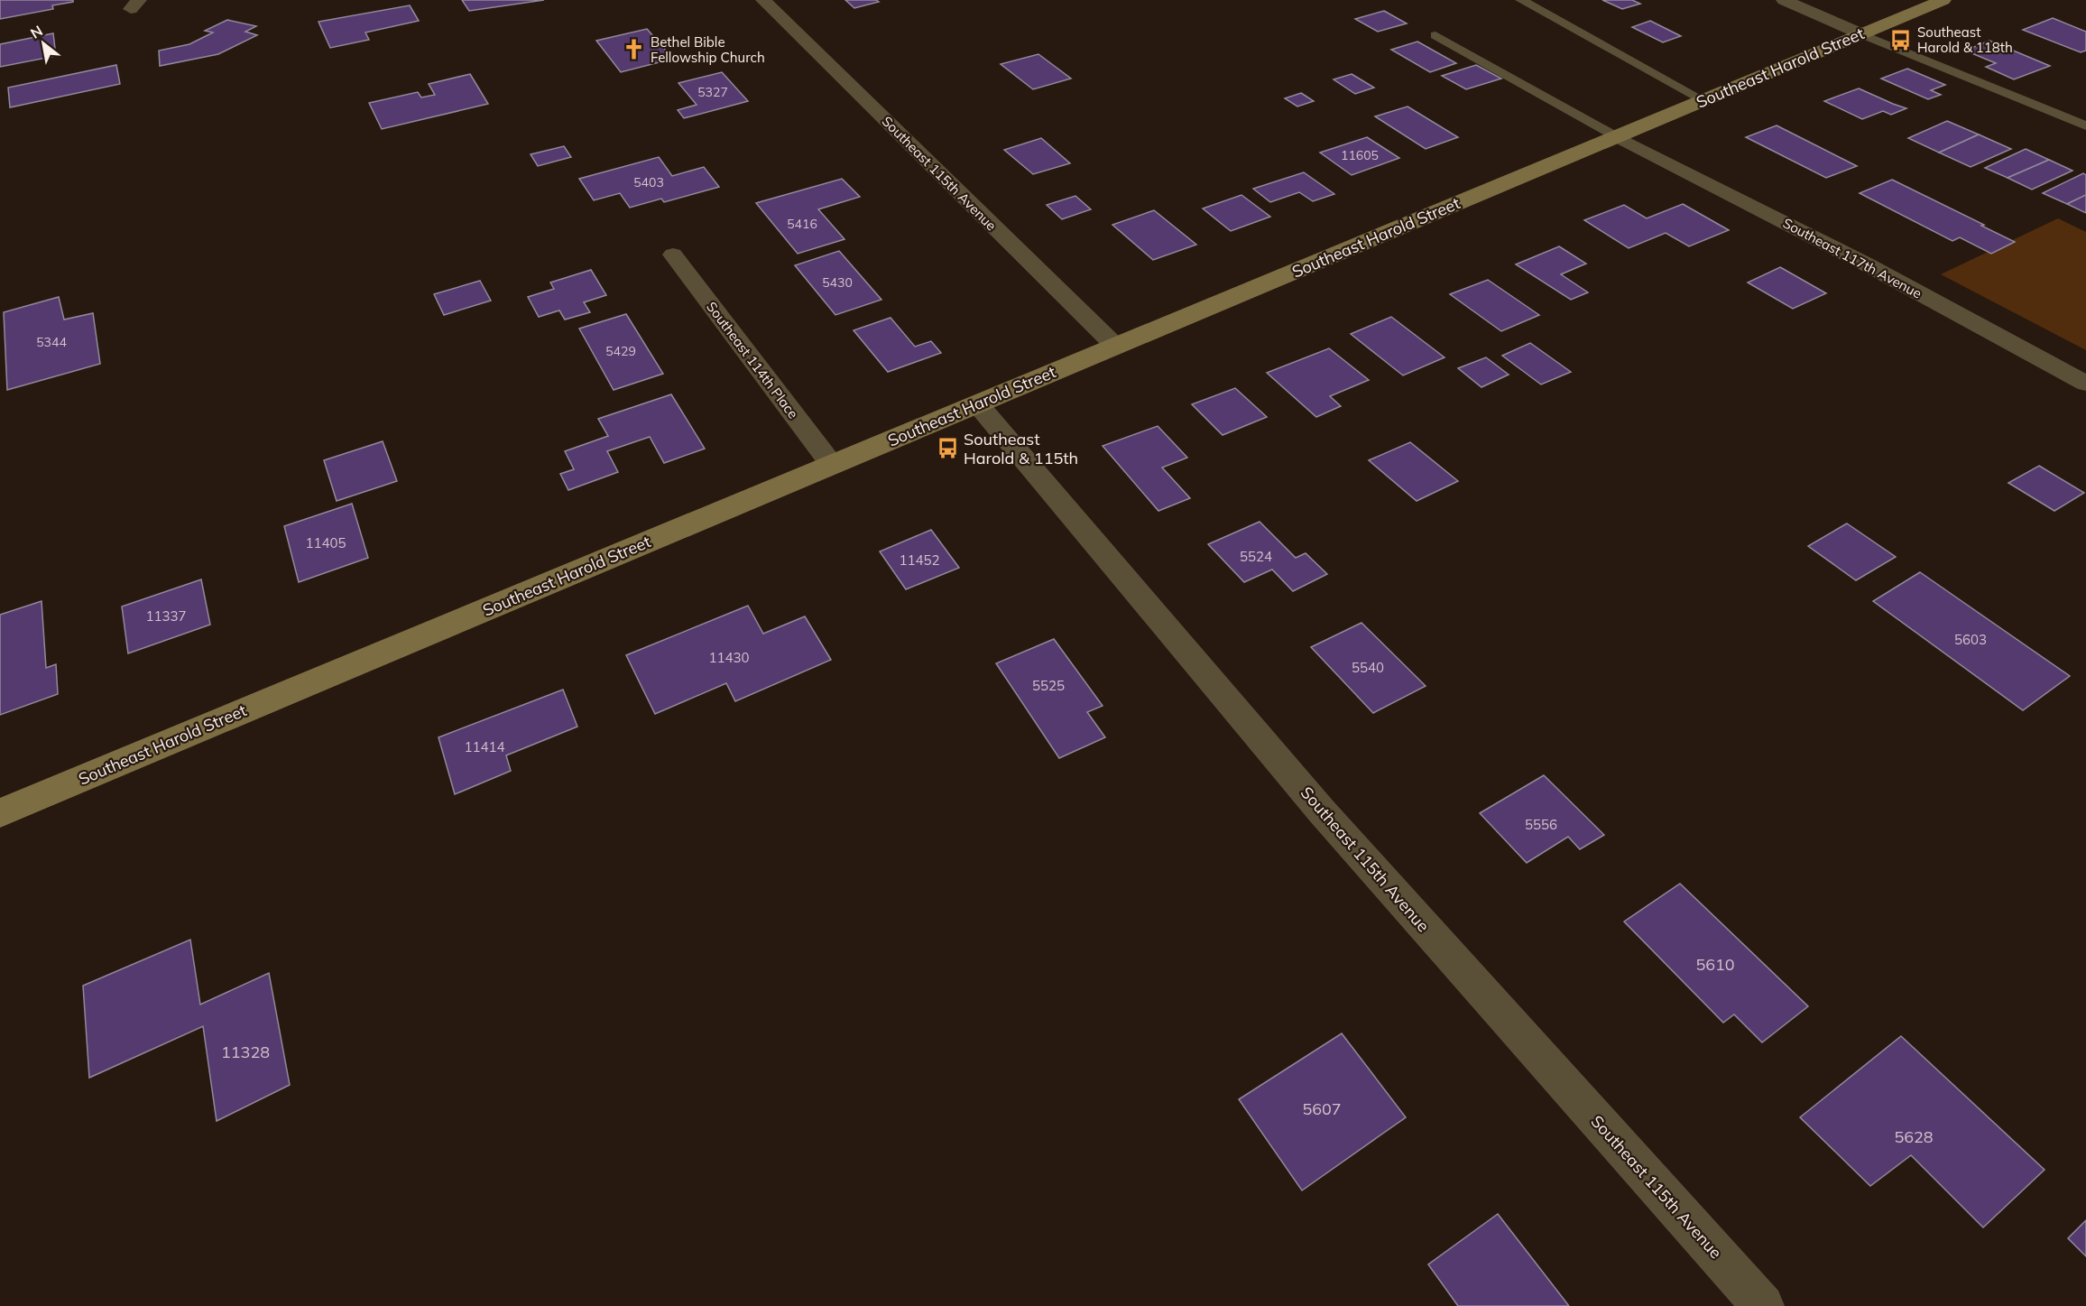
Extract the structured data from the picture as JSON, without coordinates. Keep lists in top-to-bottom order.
{
  "streets": {
    "street": [
      "Southeast Harold Street",
      "Southeast 115th Avenue",
      "Southeast 117th Avenue",
      "Southeast 114th Place"
    ]
  },
  "crossings": [
    ["Southeast Harold Street", "Southeast 115th Avenue"],
    ["Southeast Harold Street", "Southeast 117th Avenue"],
    ["Southeast Harold Street", "Southeast 114th Place"]
  ],
  "places": {
    "bus stop": ["Southeast Harold & 118th", "Southeast Harold & 115th"],
    "church": ["Bethel Bible Fellowship Church"]
  },
  "house_numbers": [
    "5327",
    "11605",
    "5403",
    "5416",
    "5430",
    "5344",
    "5429",
    "11405",
    "5524",
    "11452",
    "11337",
    "5603",
    "11430",
    "5540",
    "5525",
    "11414",
    "5556",
    "5610",
    "11328",
    "5607",
    "5628"
  ],
  "north": "top left"
}
